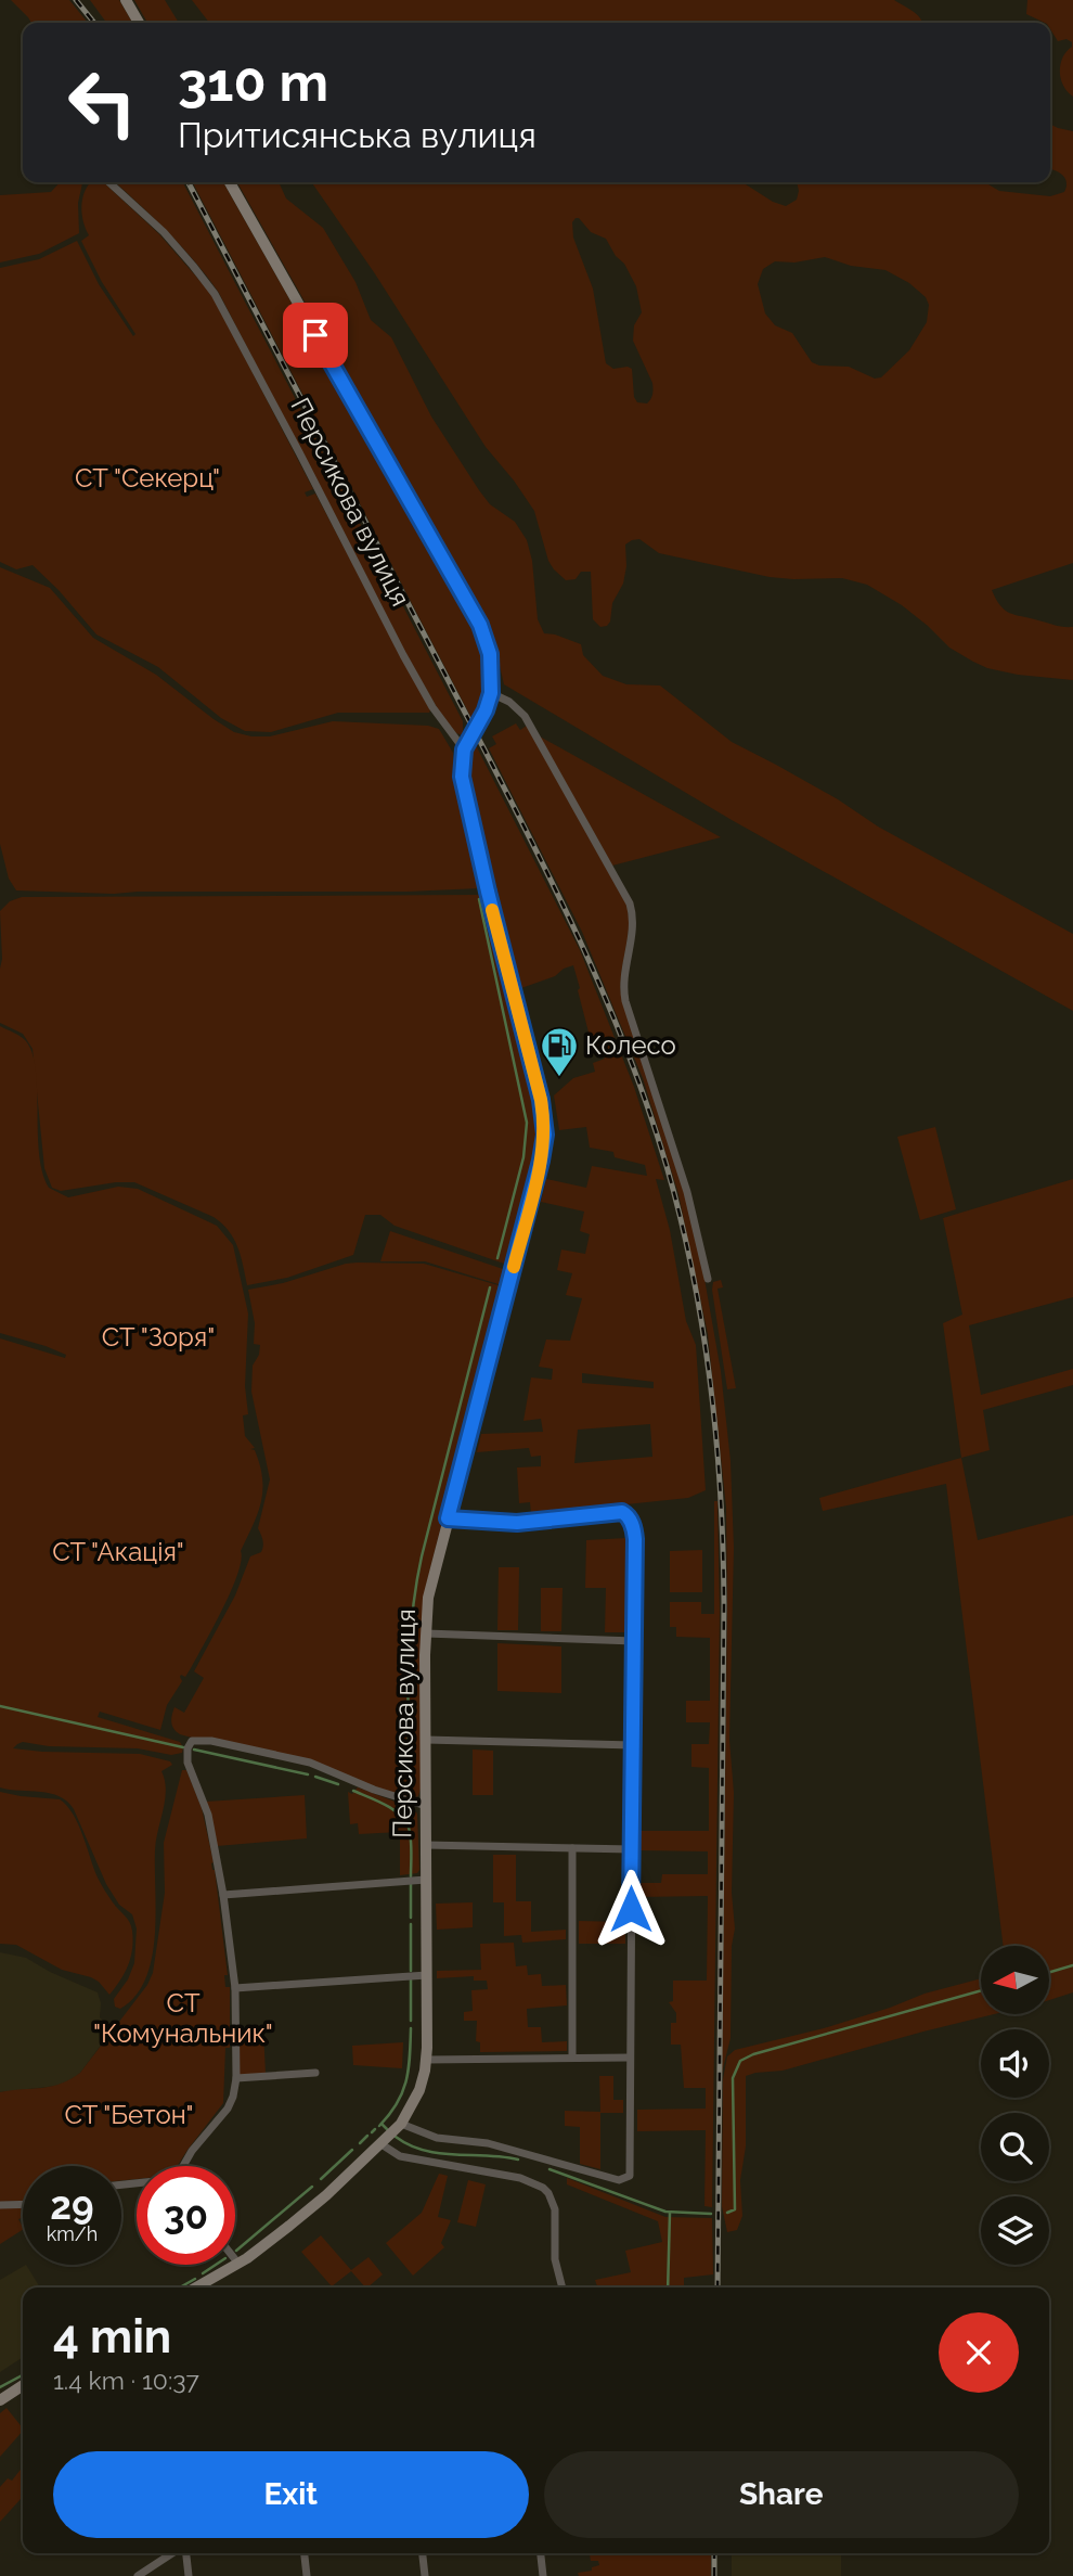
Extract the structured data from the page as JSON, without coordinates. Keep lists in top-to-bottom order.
{
  "streets": {
    "main road": ["Персикова вулиця"]
  },
  "parks": [
    "СТ \"Секерц\"",
    "СТ \"Зоря\"",
    "СТ \"Акація\"",
    "СТ \"Комунальник\"",
    "СТ \"Бетон\""
  ],
  "places": {
    "fuel station": ["Колесо"]
  },
  "north": "left",
  "page": {
    "turn": ["310 m", "Притисянська вулиця"],
    "speed": "29 km/h",
    "limit": "30",
    "heading": ["4 min", "1.4 km · 10:37"],
    "buttons": ["Exit", "Share"]
  }
}
